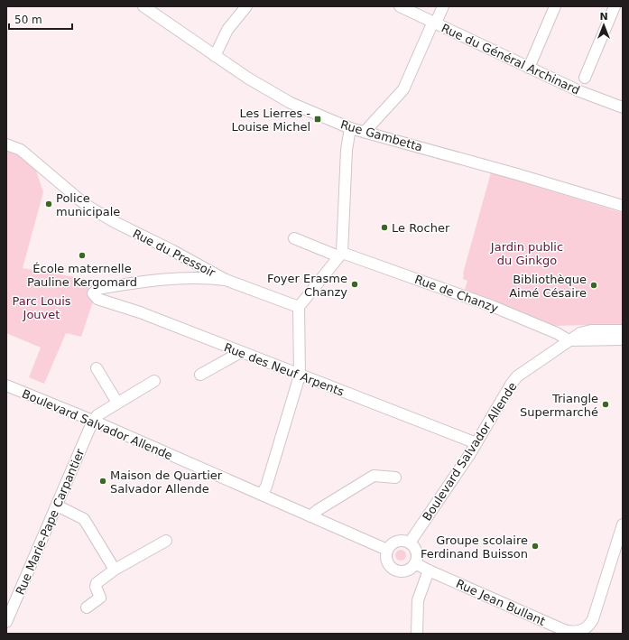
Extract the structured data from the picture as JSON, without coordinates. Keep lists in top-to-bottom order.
{
  "streets": {
    "street": [
      "Rue du Général Archinard",
      "Rue Gambetta",
      "Rue du Pressoir",
      "Rue de Chanzy",
      "Rue des Neuf Arpents",
      "Boulevard Salvador Allende",
      "Rue Marie-Pape Carpantier",
      "Rue Jean Bullant"
    ]
  },
  "crossings": [
    ["Rue du Pressoir", "Rue des Neuf Arpents"],
    ["Rue de Chanzy", "Boulevard Salvador Allende"],
    ["Rue des Neuf Arpents", "Boulevard Salvador Allende"],
    ["Boulevard Salvador Allende", "Rue Marie-Pape Carpantier"],
    ["Boulevard Salvador Allende", "Rue Jean Bullant"]
  ],
  "parks": ["Jardin public du Ginkgo", "Parc Louis Jouvet"],
  "places": {
    "transit": ["Les Lierres - Louise Michel"],
    "other": [
      "Police municipale",
      "Le Rocher",
      "École maternelle Pauline Kergomard",
      "Foyer Erasme Chanzy",
      "Bibliothèque Aimé Césaire",
      "Triangle Supermarché",
      "Maison de Quartier Salvador Allende",
      "Groupe scolaire Ferdinand Buisson"
    ]
  },
  "scale_bar": "50 m",
  "north": "top"
}
